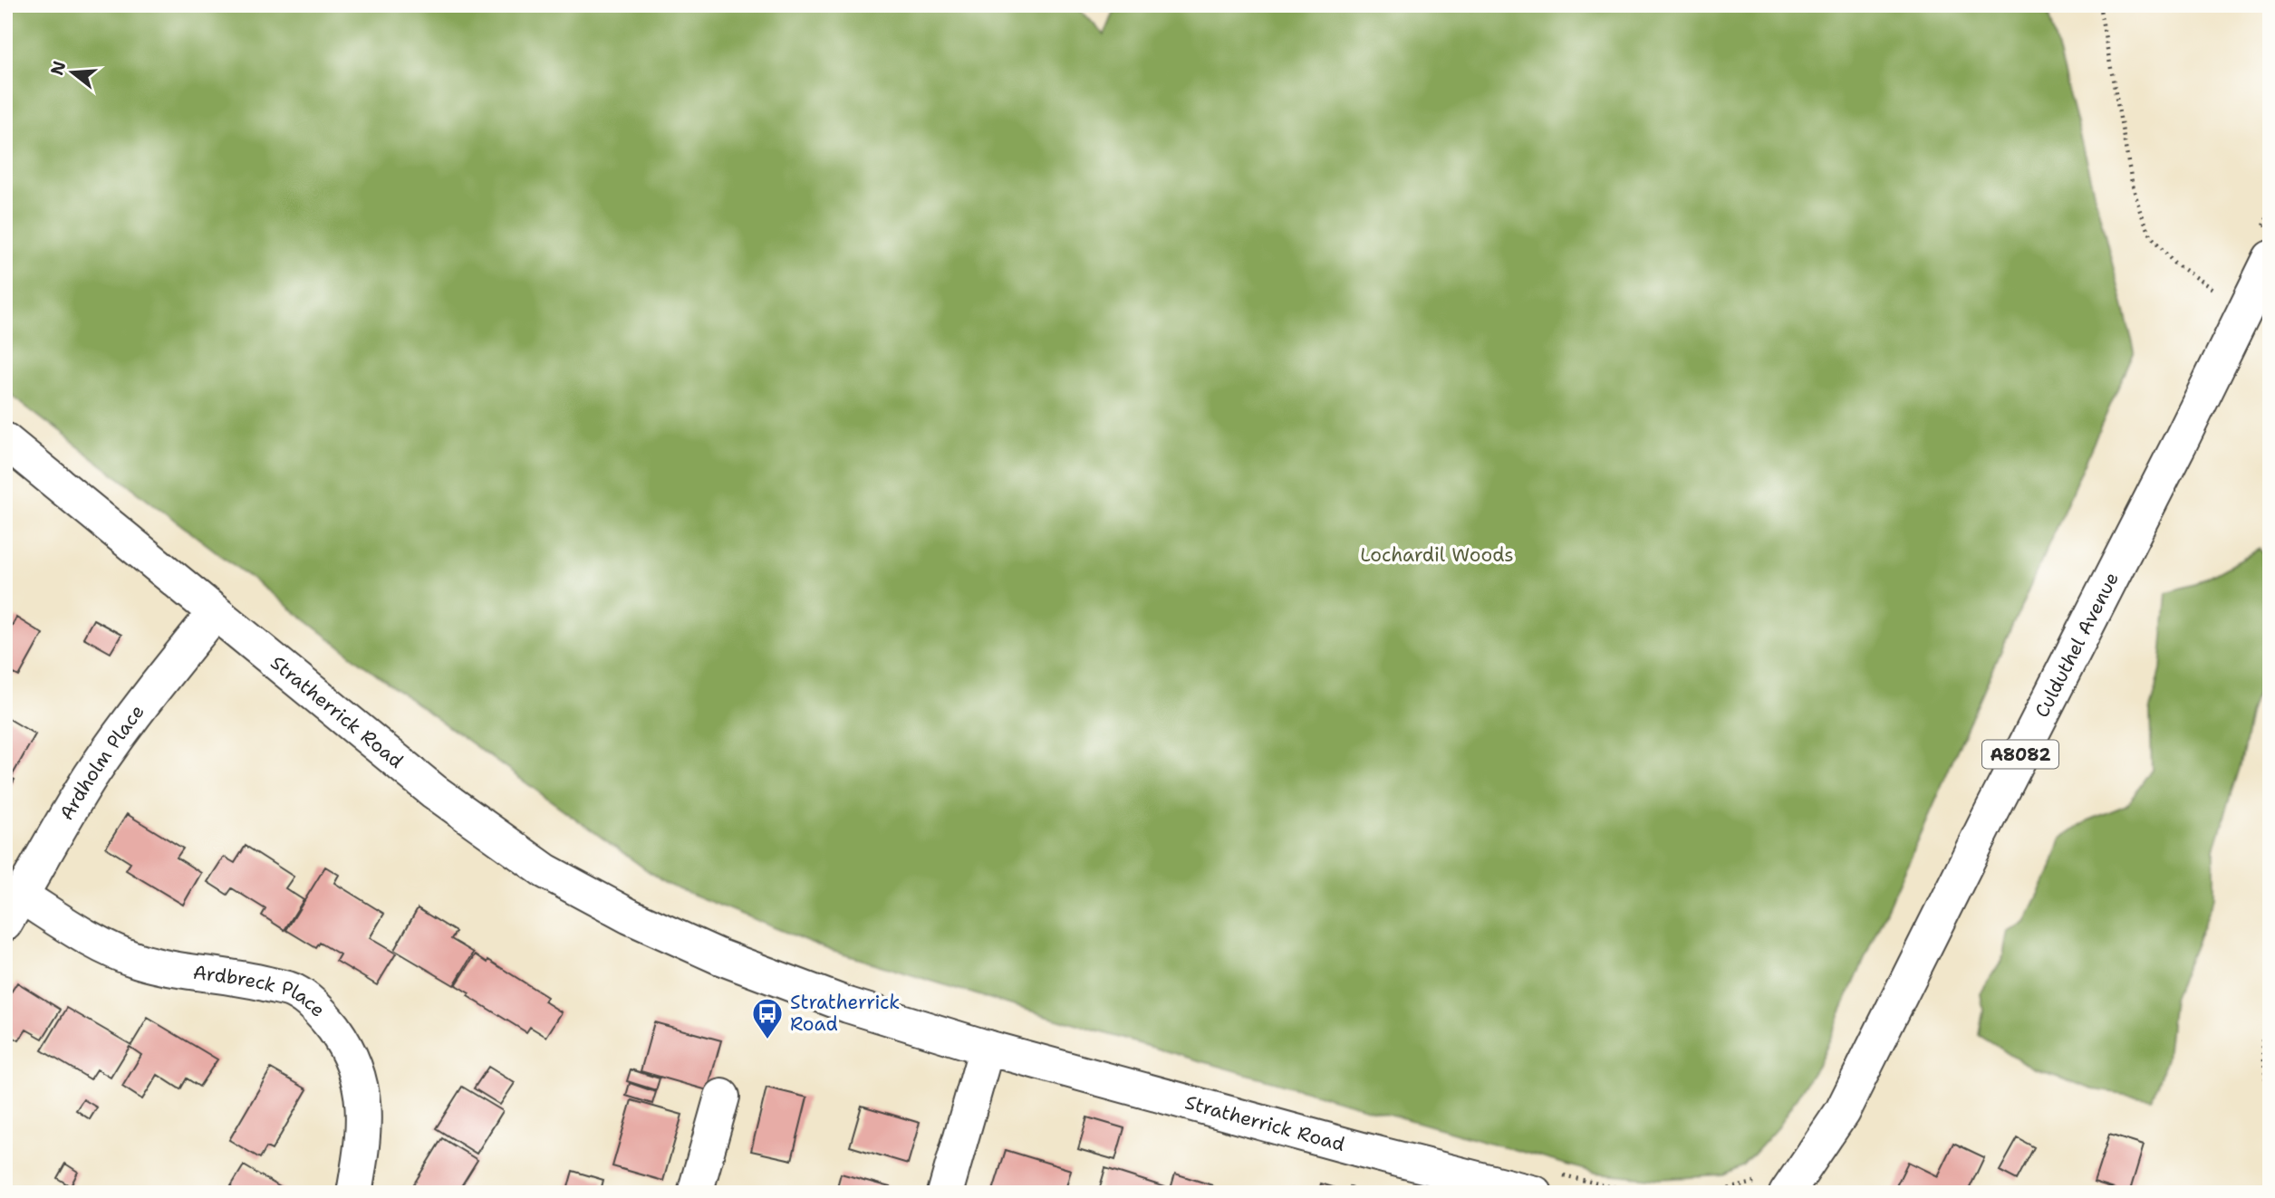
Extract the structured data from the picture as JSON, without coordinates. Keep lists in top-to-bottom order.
{
  "streets": {
    "street": [
      "Culduthel Avenue",
      "Stratherrick Road",
      "A8082",
      "Ardholm Place",
      "Ardbreck Place"
    ]
  },
  "crossings": [
    ["Stratherrick Road", "Ardholm Place"],
    ["Ardholm Place", "Ardbreck Place"]
  ],
  "parks": ["Lochardil Woods"],
  "places": {
    "bus stop": ["Stratherrick Road"]
  },
  "north": "left"
}
